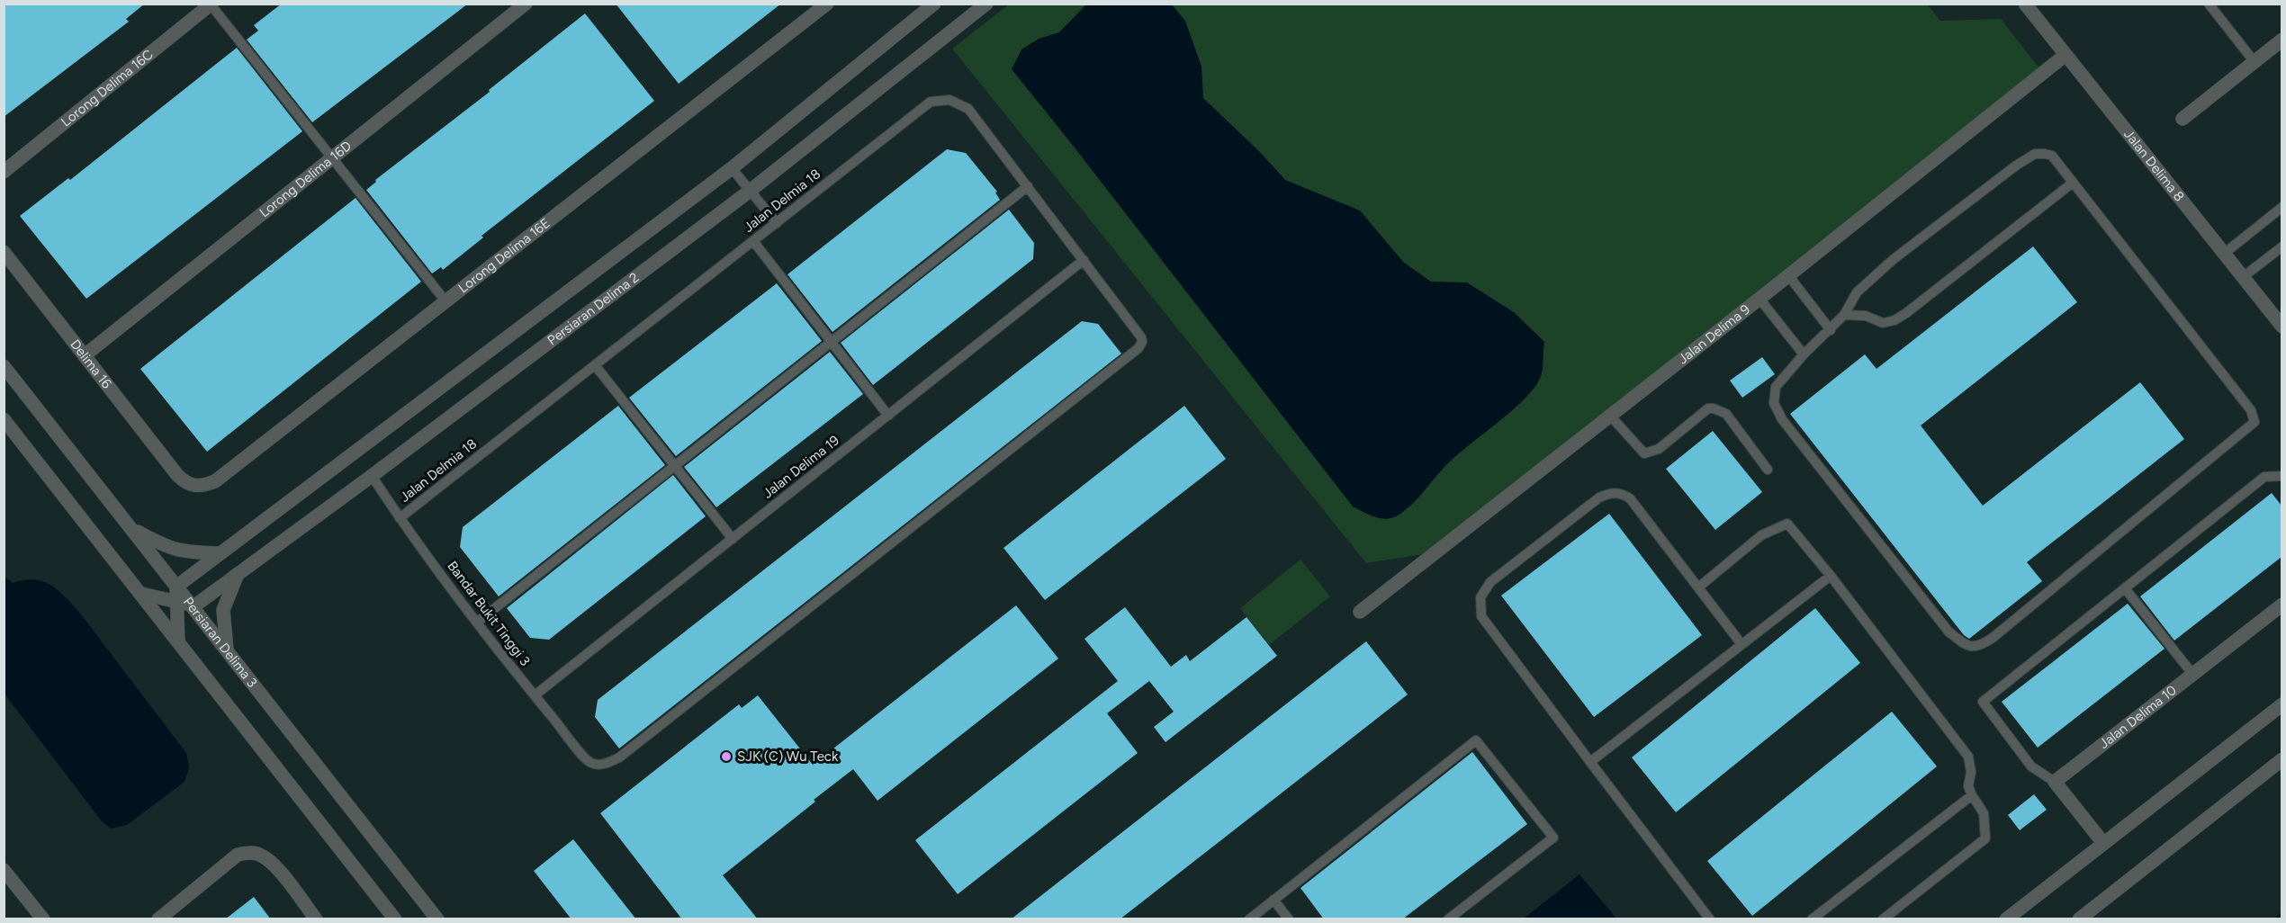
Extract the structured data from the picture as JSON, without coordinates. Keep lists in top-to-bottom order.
{
  "streets": {
    "street": [
      "Lorong Delima 16C",
      "Jalan Delima 8",
      "Lorong Delima 16D",
      "Lorong Delima 16E",
      "Persiaran Delima 2",
      "Jalan Delima 9",
      "Delima 16",
      "Persiaran Delima 3",
      "Jalan Delima 10"
    ],
    "lane": ["Jalan Delmia 18", "Jalan Delima 19", "Bandar Bukit Tinggi 3"]
  },
  "crossings": [
    ["Jalan Delima 8", "Jalan Delima 9"],
    ["Lorong Delima 16D", "Delima 16"],
    ["Jalan Delmia 18", "Jalan Delima 19"],
    ["Jalan Delmia 18", "Bandar Bukit Tinggi 3"],
    ["Lorong Delima 16E", "Delima 16"],
    ["Persiaran Delima 2", "Bandar Bukit Tinggi 3"],
    ["Persiaran Delima 2", "Persiaran Delima 3"],
    ["Jalan Delima 19", "Bandar Bukit Tinggi 3"]
  ],
  "places": ["SJK (C) Wu Teck"]
}
